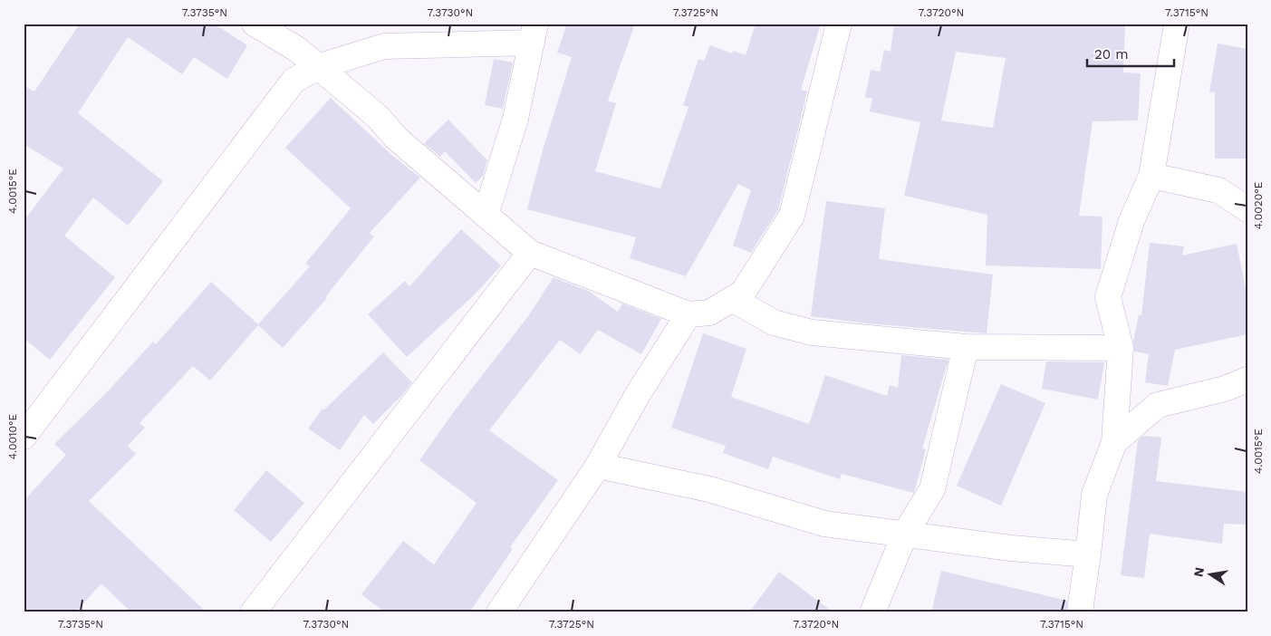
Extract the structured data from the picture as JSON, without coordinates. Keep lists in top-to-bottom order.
{
  "scale_bar": "20 m",
  "north": "left",
  "coordinates": [
    "7.3735°N",
    "7.3730°N",
    "7.3725°N",
    "7.3720°N",
    "7.3715°N",
    "4.0015°E",
    "4.0020°E",
    "4.0010°E"
  ]
}
